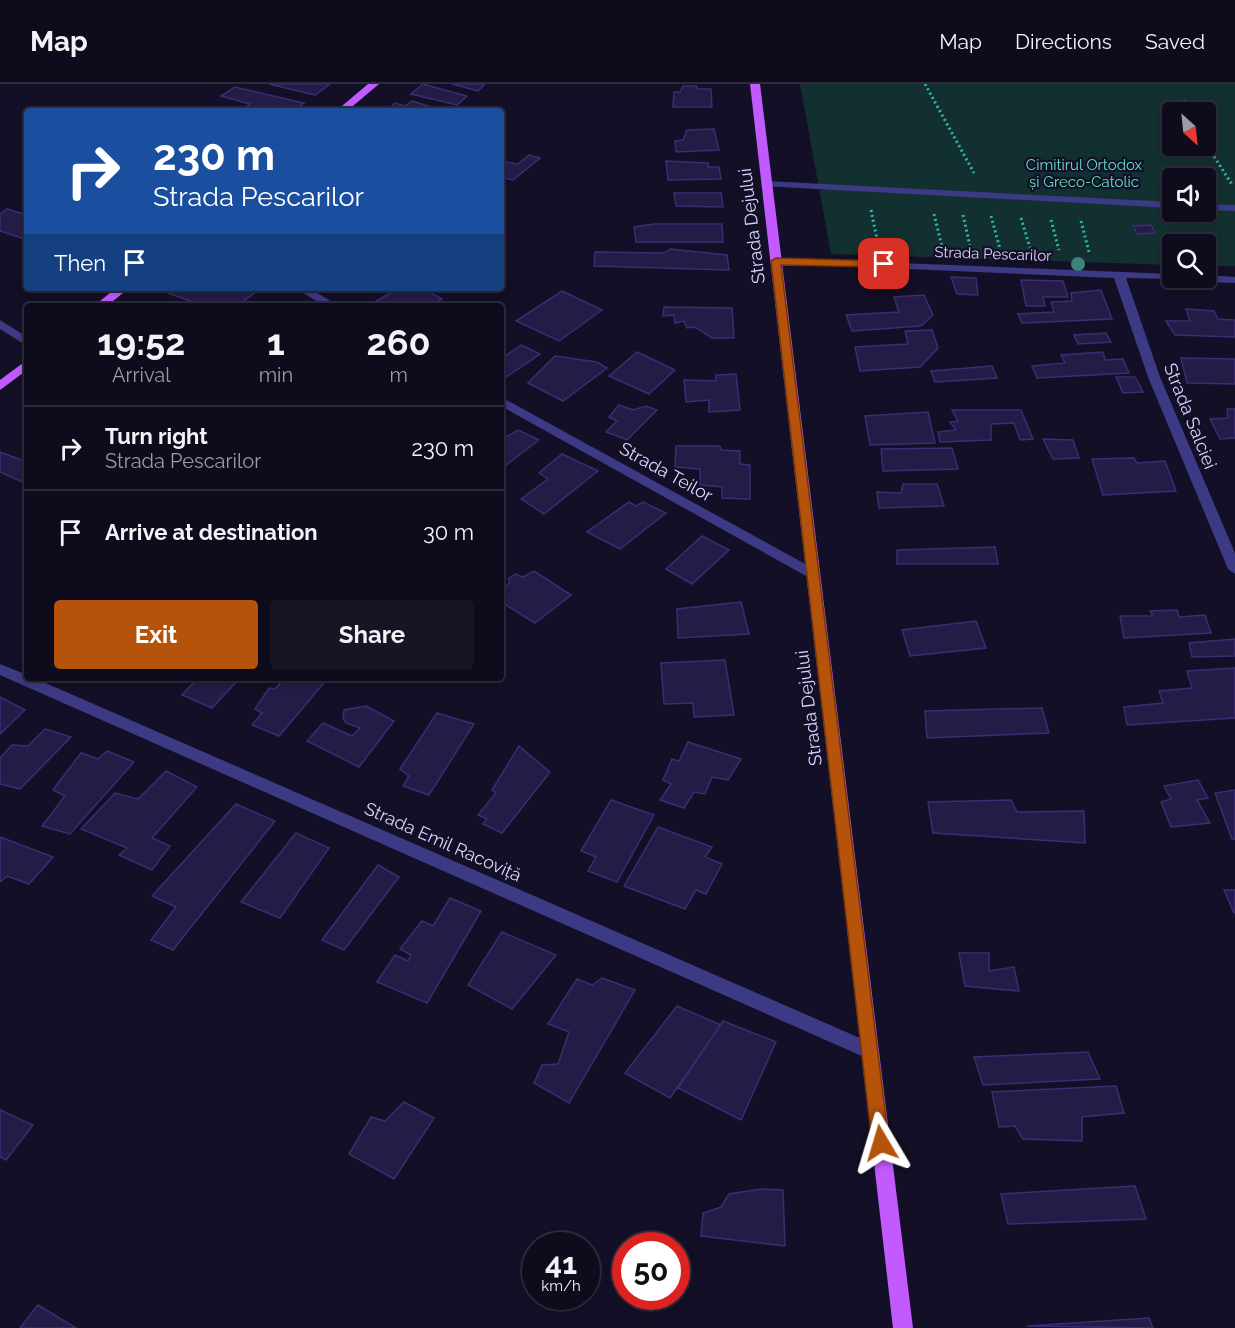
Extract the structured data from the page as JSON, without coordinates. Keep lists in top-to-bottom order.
{
  "streets": {
    "main road": ["Strada Dejului"],
    "street": [
      "Strada Pescarilor",
      "Strada Salciei",
      "Strada Teilor",
      "Strada Emil Racoviță"
    ]
  },
  "crossings": [
    ["Strada Dejului", "Strada Pescarilor"],
    ["Strada Dejului", "Strada Teilor"],
    ["Strada Dejului", "Strada Emil Racoviță"],
    ["Strada Pescarilor", "Strada Salciei"]
  ],
  "parks": ["Cimitirul Ortodox și Greco-Catolic"],
  "north": "bottom right",
  "page": {
    "header": "Map",
    "nav": ["Map", "Directions", "Saved"],
    "turn": ["230 m", "Strada Pescarilor"],
    "then": "Then",
    "eta": [
      "19:52",
      "Arrival",
      "1",
      "min",
      "260",
      "m"
    ],
    "list": [
      {
        "name": "Turn right",
        "note": "Strada Pescarilor",
        "value": "230 m"
      },
      {
        "name": "Arrive at destination",
        "value": "30 m"
      }
    ],
    "buttons": ["Exit", "Share"],
    "speed": "41 km/h",
    "limit": "50"
  }
}
